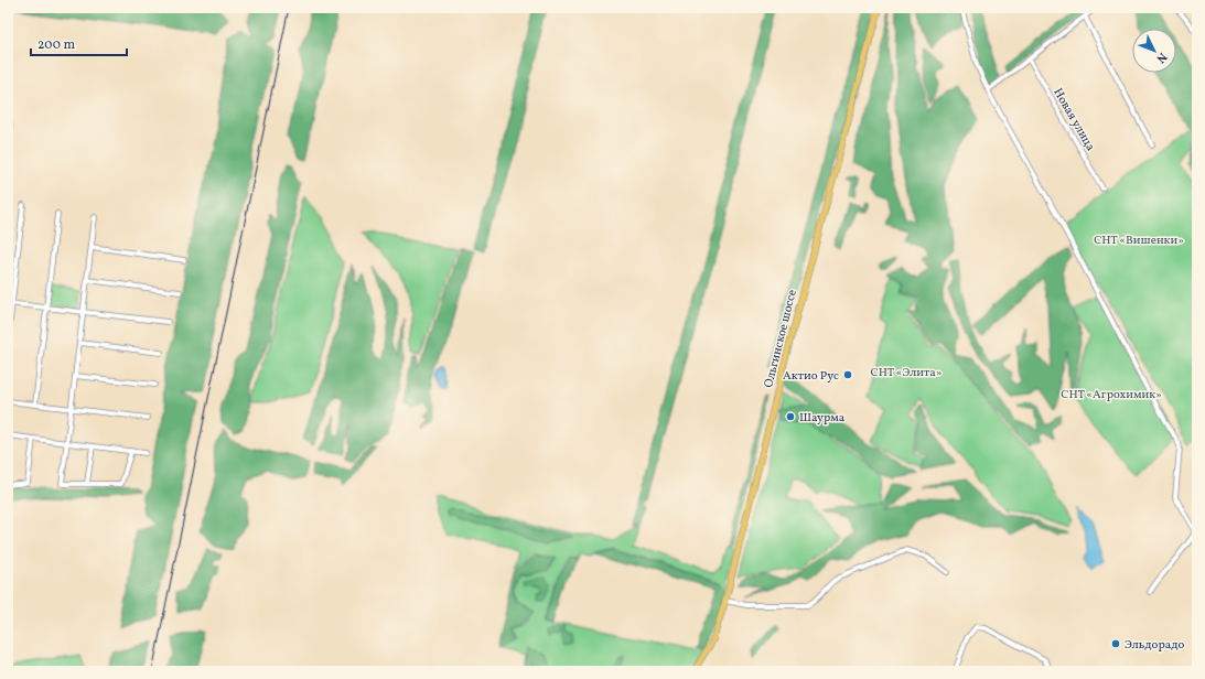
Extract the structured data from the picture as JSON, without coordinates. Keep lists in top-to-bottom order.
{
  "streets": {
    "main road": ["Ольгинское шоссе"],
    "street": ["Новая улица"]
  },
  "parks": ["СНТ «Вишенки»", "СНТ «Элита»", "СНТ «Агрохимик»"],
  "places": ["Актио Рус", "Шаурма", "Эльдорадо"],
  "scale_bar": "200 m",
  "north": "bottom right"
}
